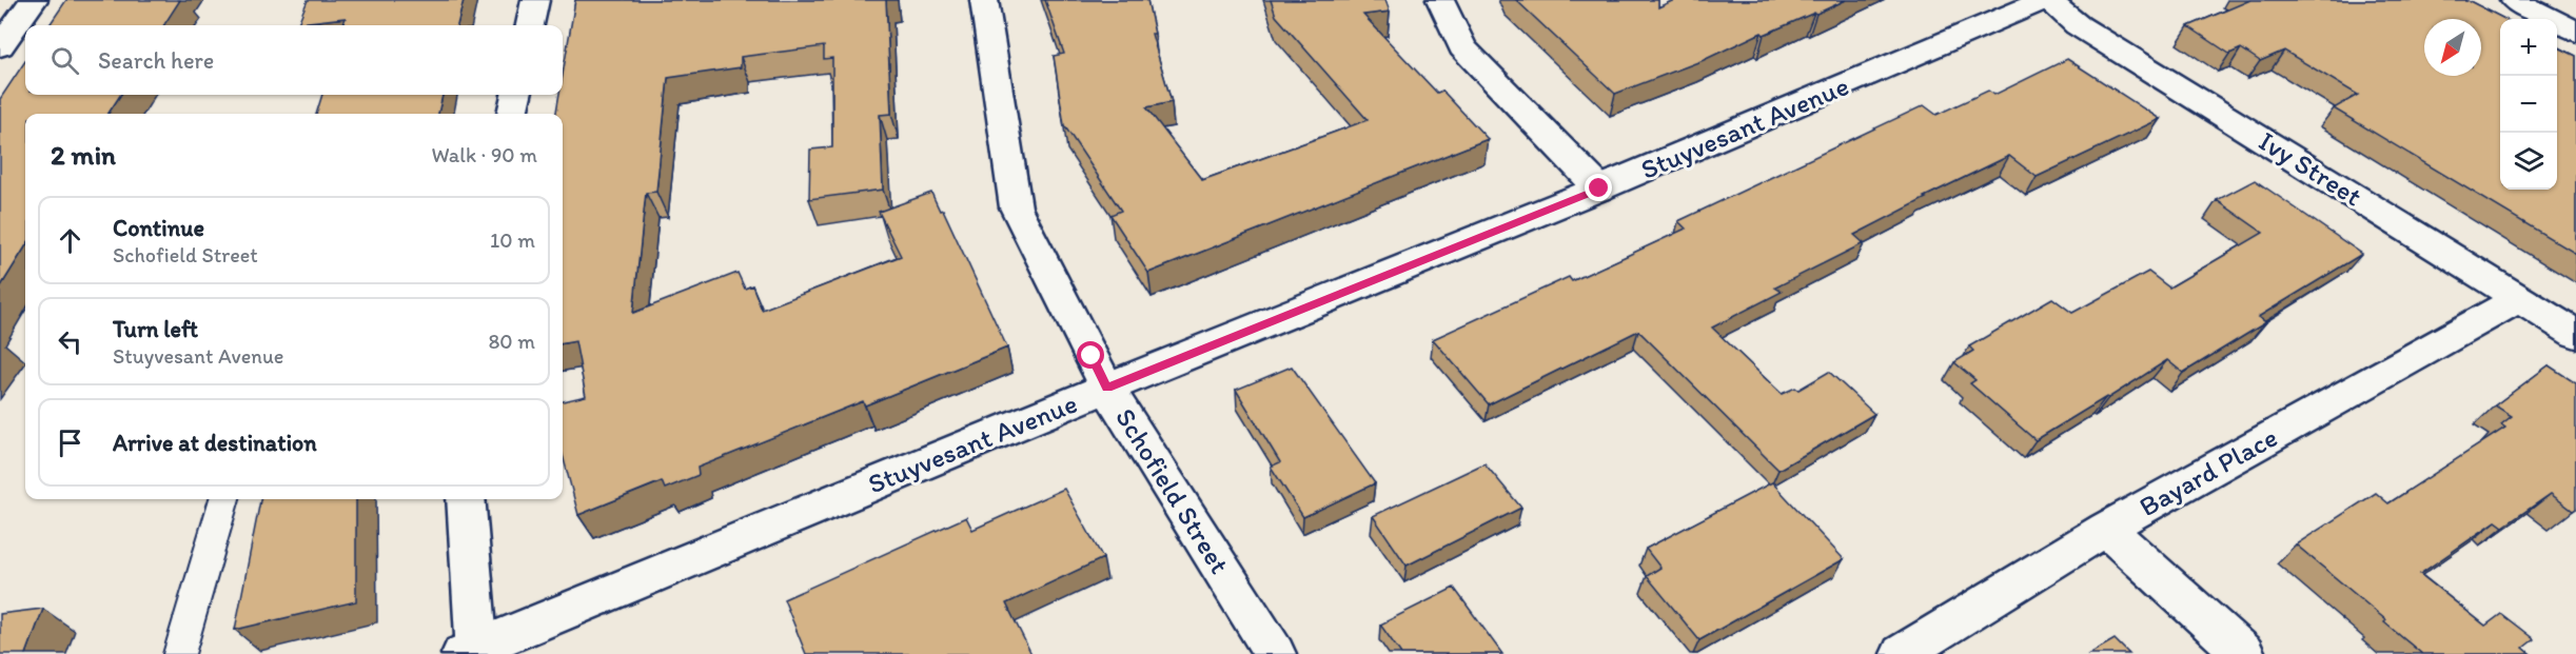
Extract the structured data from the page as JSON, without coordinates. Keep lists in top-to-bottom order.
{
  "streets": {
    "street": [
      "Stuyvesant Avenue",
      "Ivy Street",
      "Bayard Place",
      "Schofield Street"
    ]
  },
  "crossings": [
    ["Stuyvesant Avenue", "Ivy Street"],
    ["Stuyvesant Avenue", "Schofield Street"],
    ["Ivy Street", "Bayard Place"]
  ],
  "north": "bottom left",
  "page": {
    "map_buttons": ["+", "−"],
    "search": "Search here",
    "heading": ["2 min", "Walk · 90 m"],
    "list": [
      ["Continue", "Schofield Street", "10 m"],
      ["Turn left", "Stuyvesant Avenue", "80 m"],
      "Arrive at destination"
    ]
  }
}
